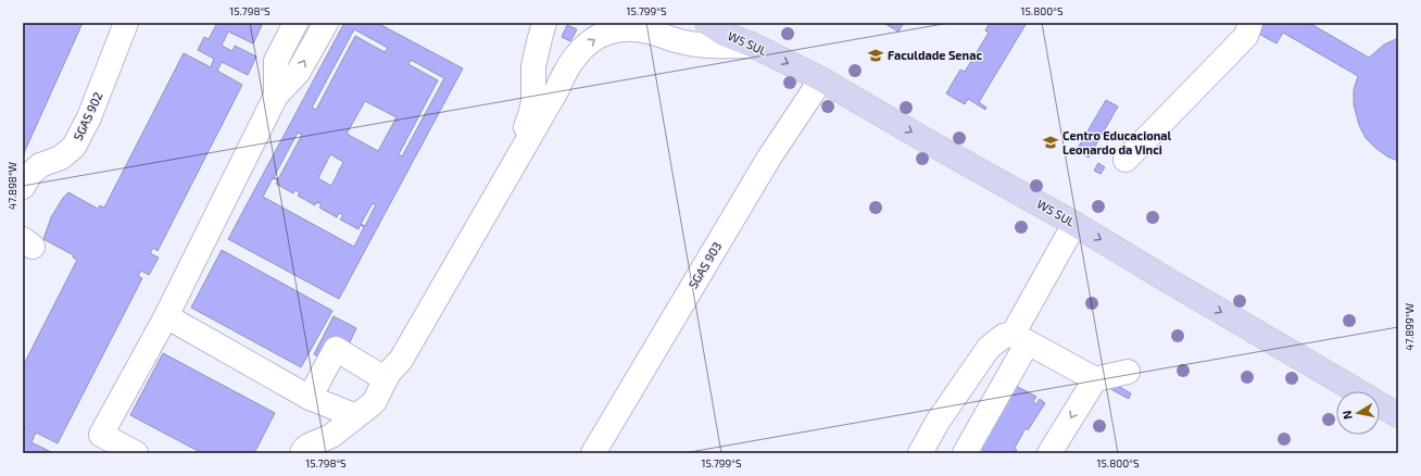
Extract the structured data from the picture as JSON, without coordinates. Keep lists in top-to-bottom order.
{
  "streets": {
    "main road": ["W5 SUL"],
    "street": ["SGAS 902", "SGAS 903"]
  },
  "crossings": [
    ["W5 SUL", "SGAS 903"]
  ],
  "one_way": ["W5 SUL"],
  "places": {
    "school or university": ["Faculdade Senac", "Centro Educacional Leonardo da Vinci"]
  },
  "north": "left",
  "coordinates": [
    "15.798°S",
    "15.799°S",
    "15.800°S",
    "47.898°W",
    "47.899°W"
  ]
}
